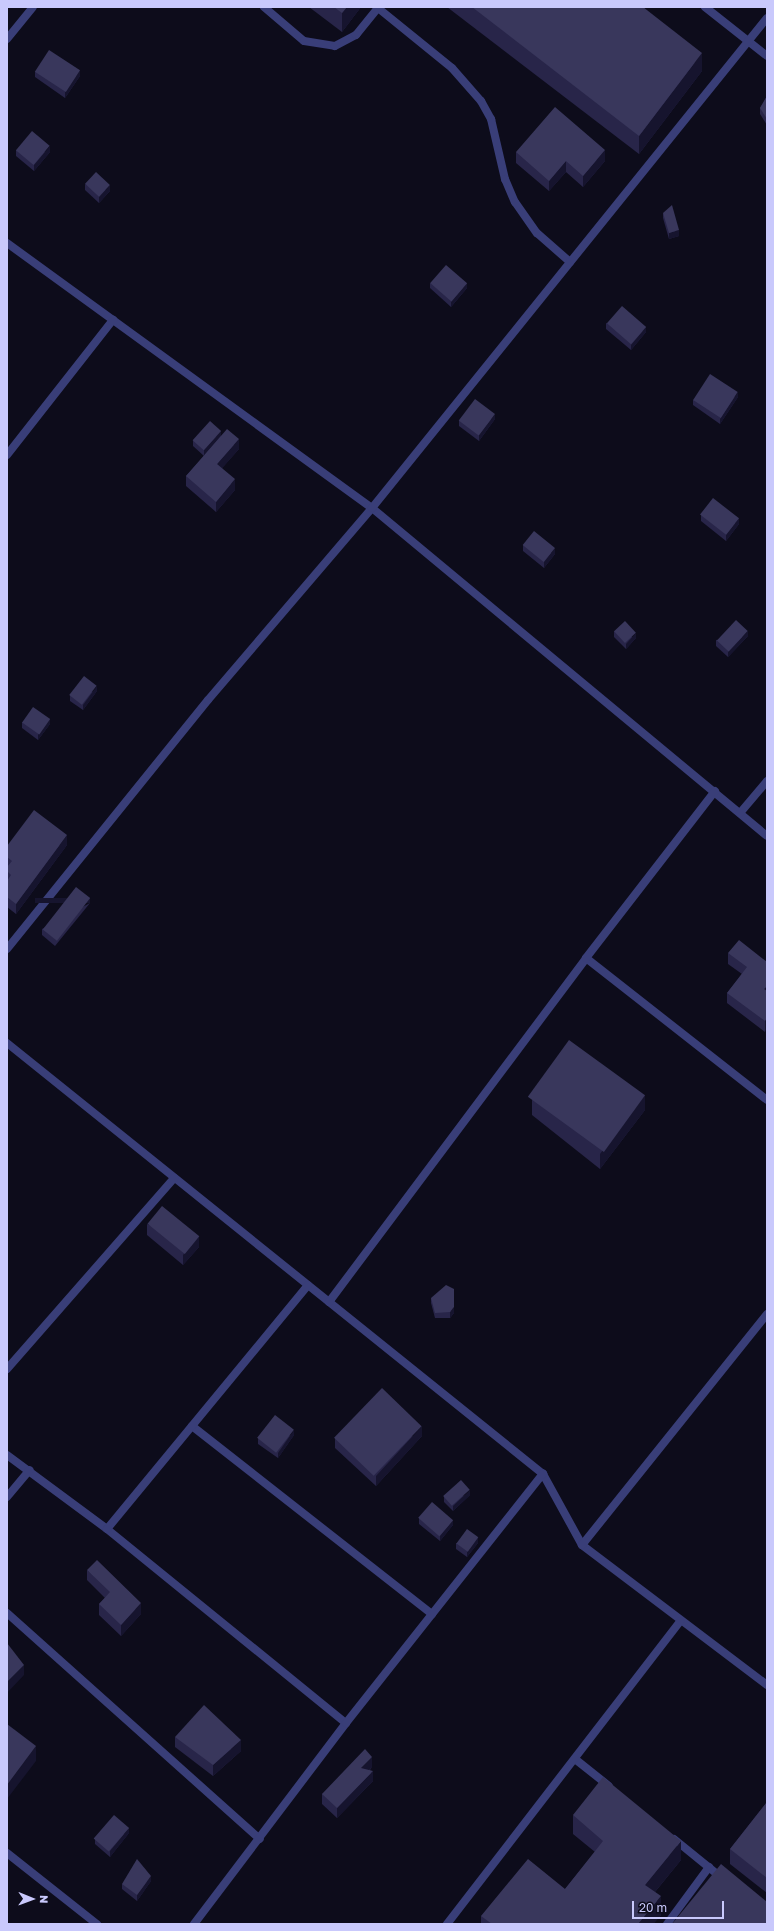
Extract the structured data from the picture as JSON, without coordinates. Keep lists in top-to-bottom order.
{
  "scale_bar": "20 m",
  "north": "right"
}
